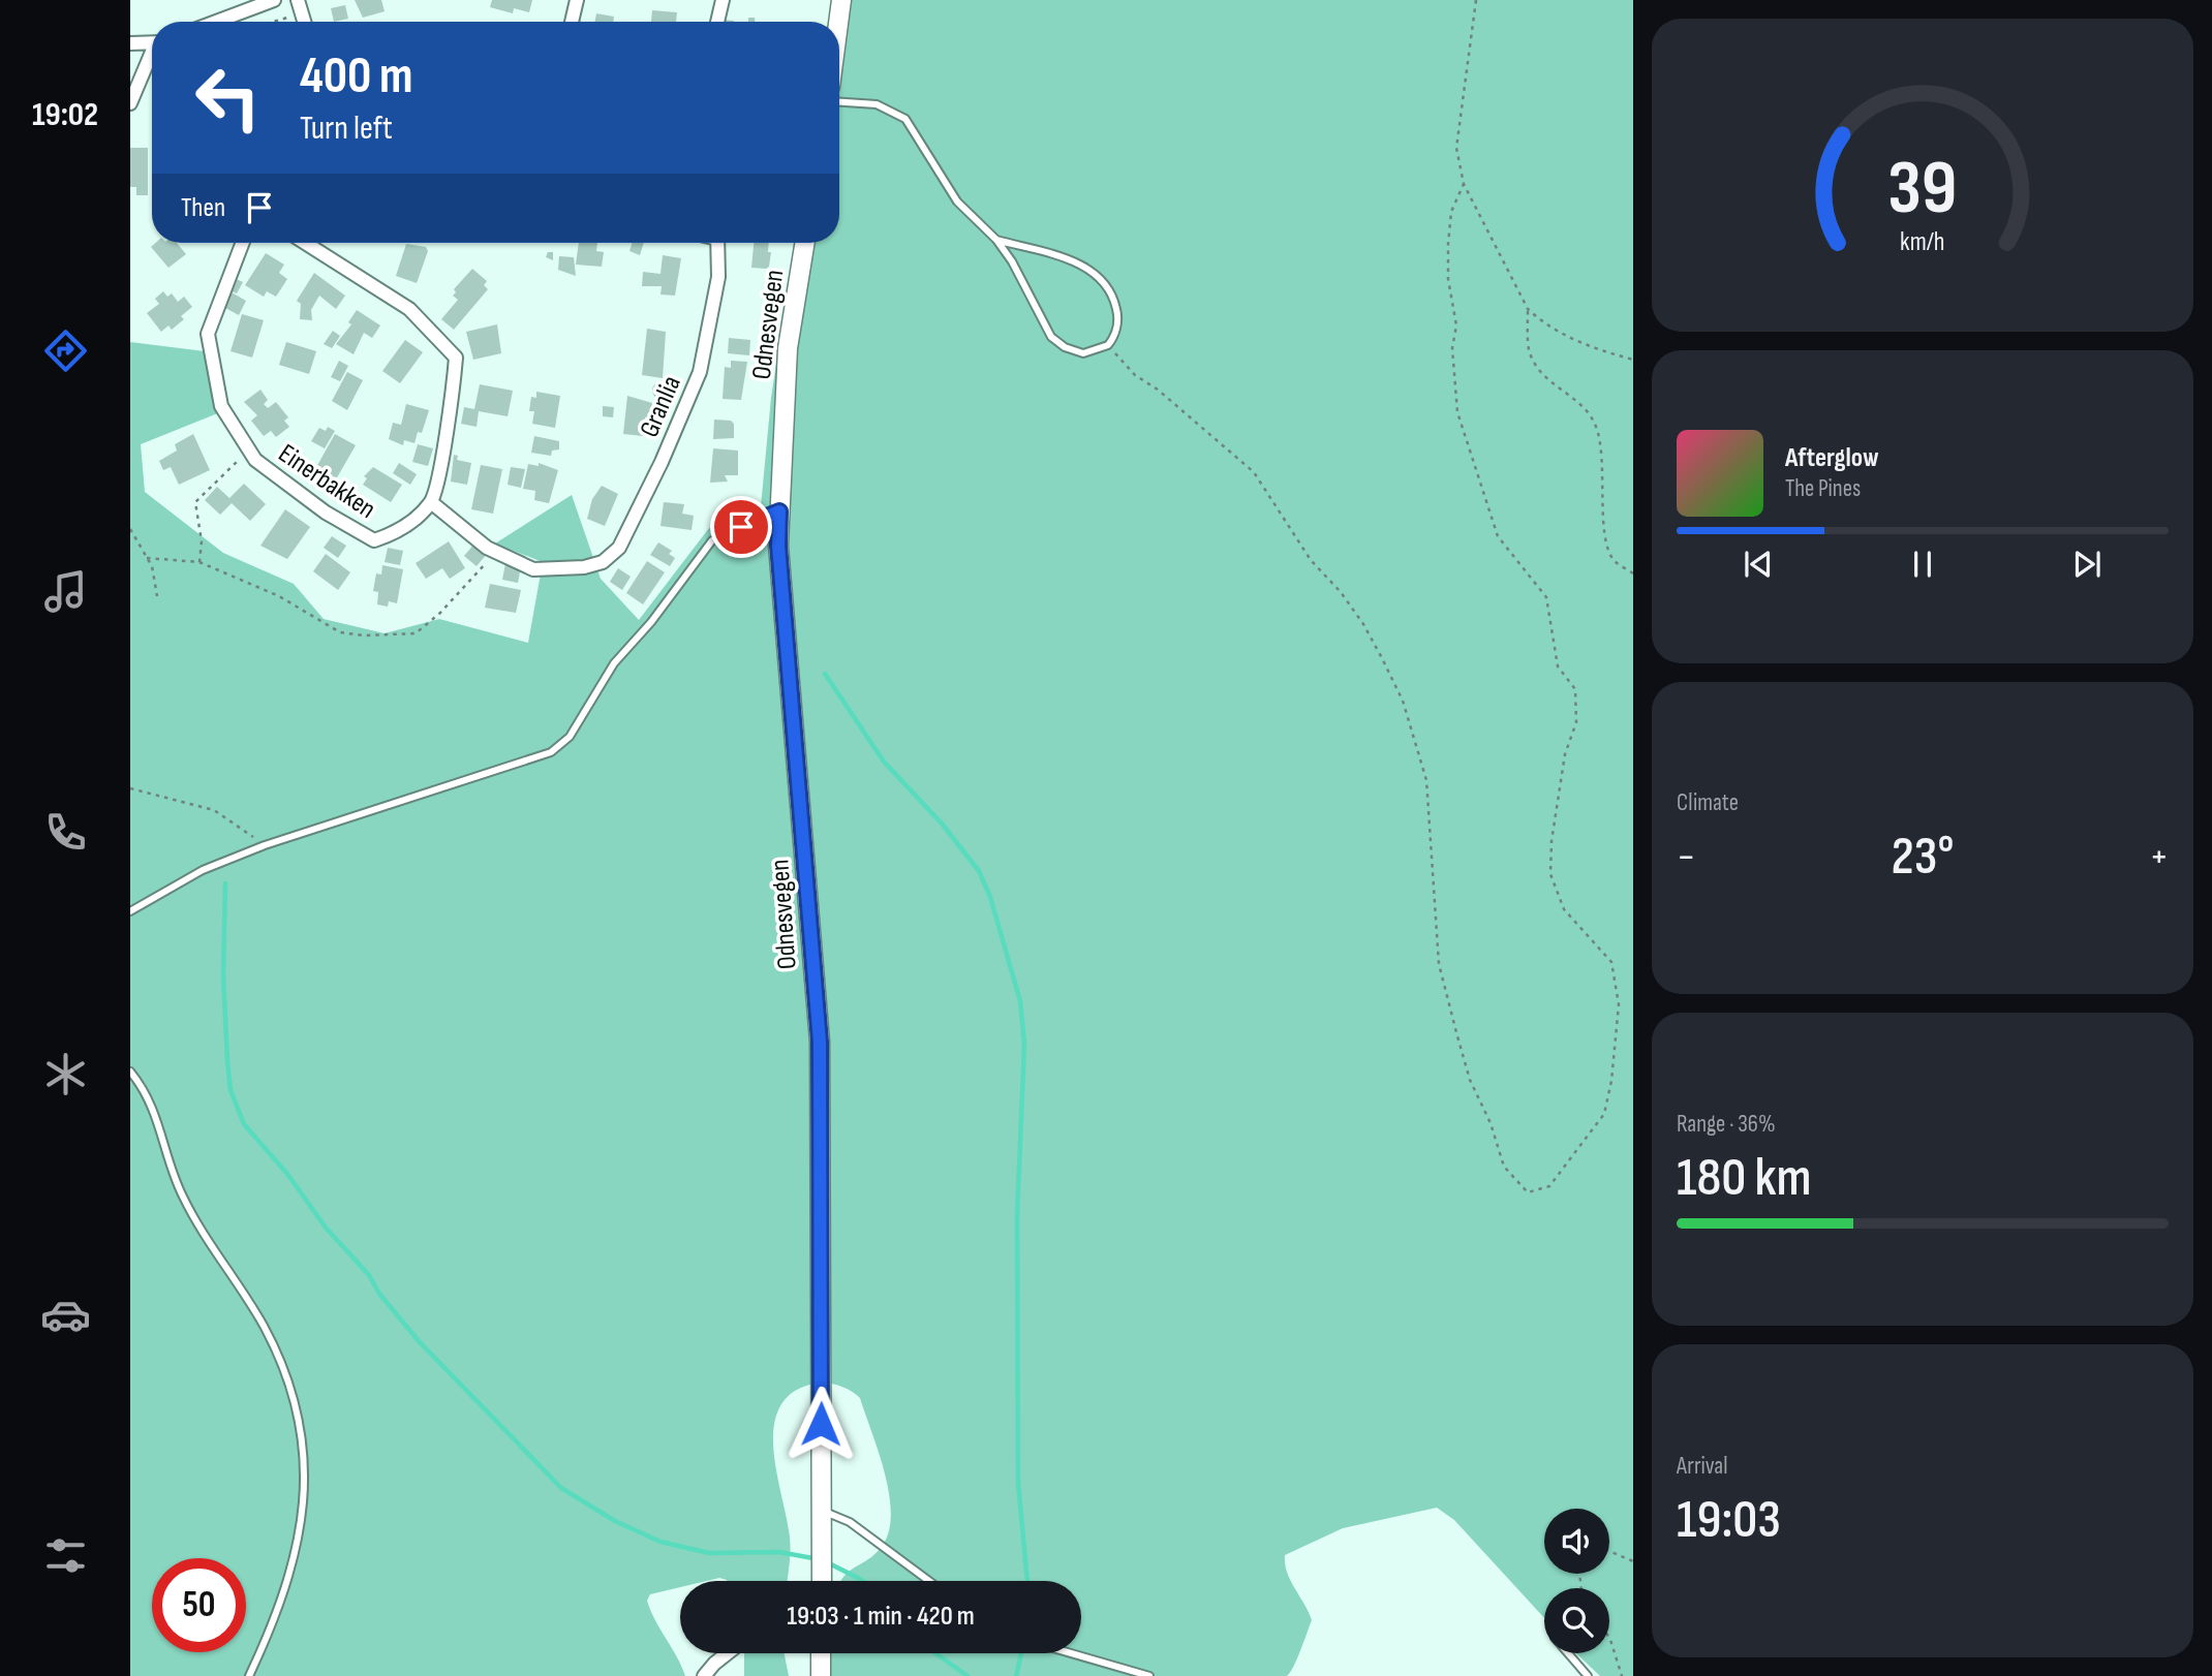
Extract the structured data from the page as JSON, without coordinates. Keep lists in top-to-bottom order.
{
  "streets": {
    "main road": ["Odnesvegen"],
    "street": ["Granlia", "Einerbakken"]
  },
  "page": {
    "tabs": "19:02",
    "turn": ["400 m", "Turn left"],
    "then": "Then",
    "song": ["Afterglow", "The Pines"],
    "tile": [
      "Climate",
      ["Range · 36%", "180 km"],
      ["Arrival", "19:03"]
    ],
    "heat": ["−", "23°", "+"],
    "limit": "50",
    "trip": "19:03 · 1 min · 420 m",
    "gauge": ["39", "km/h"]
  }
}
